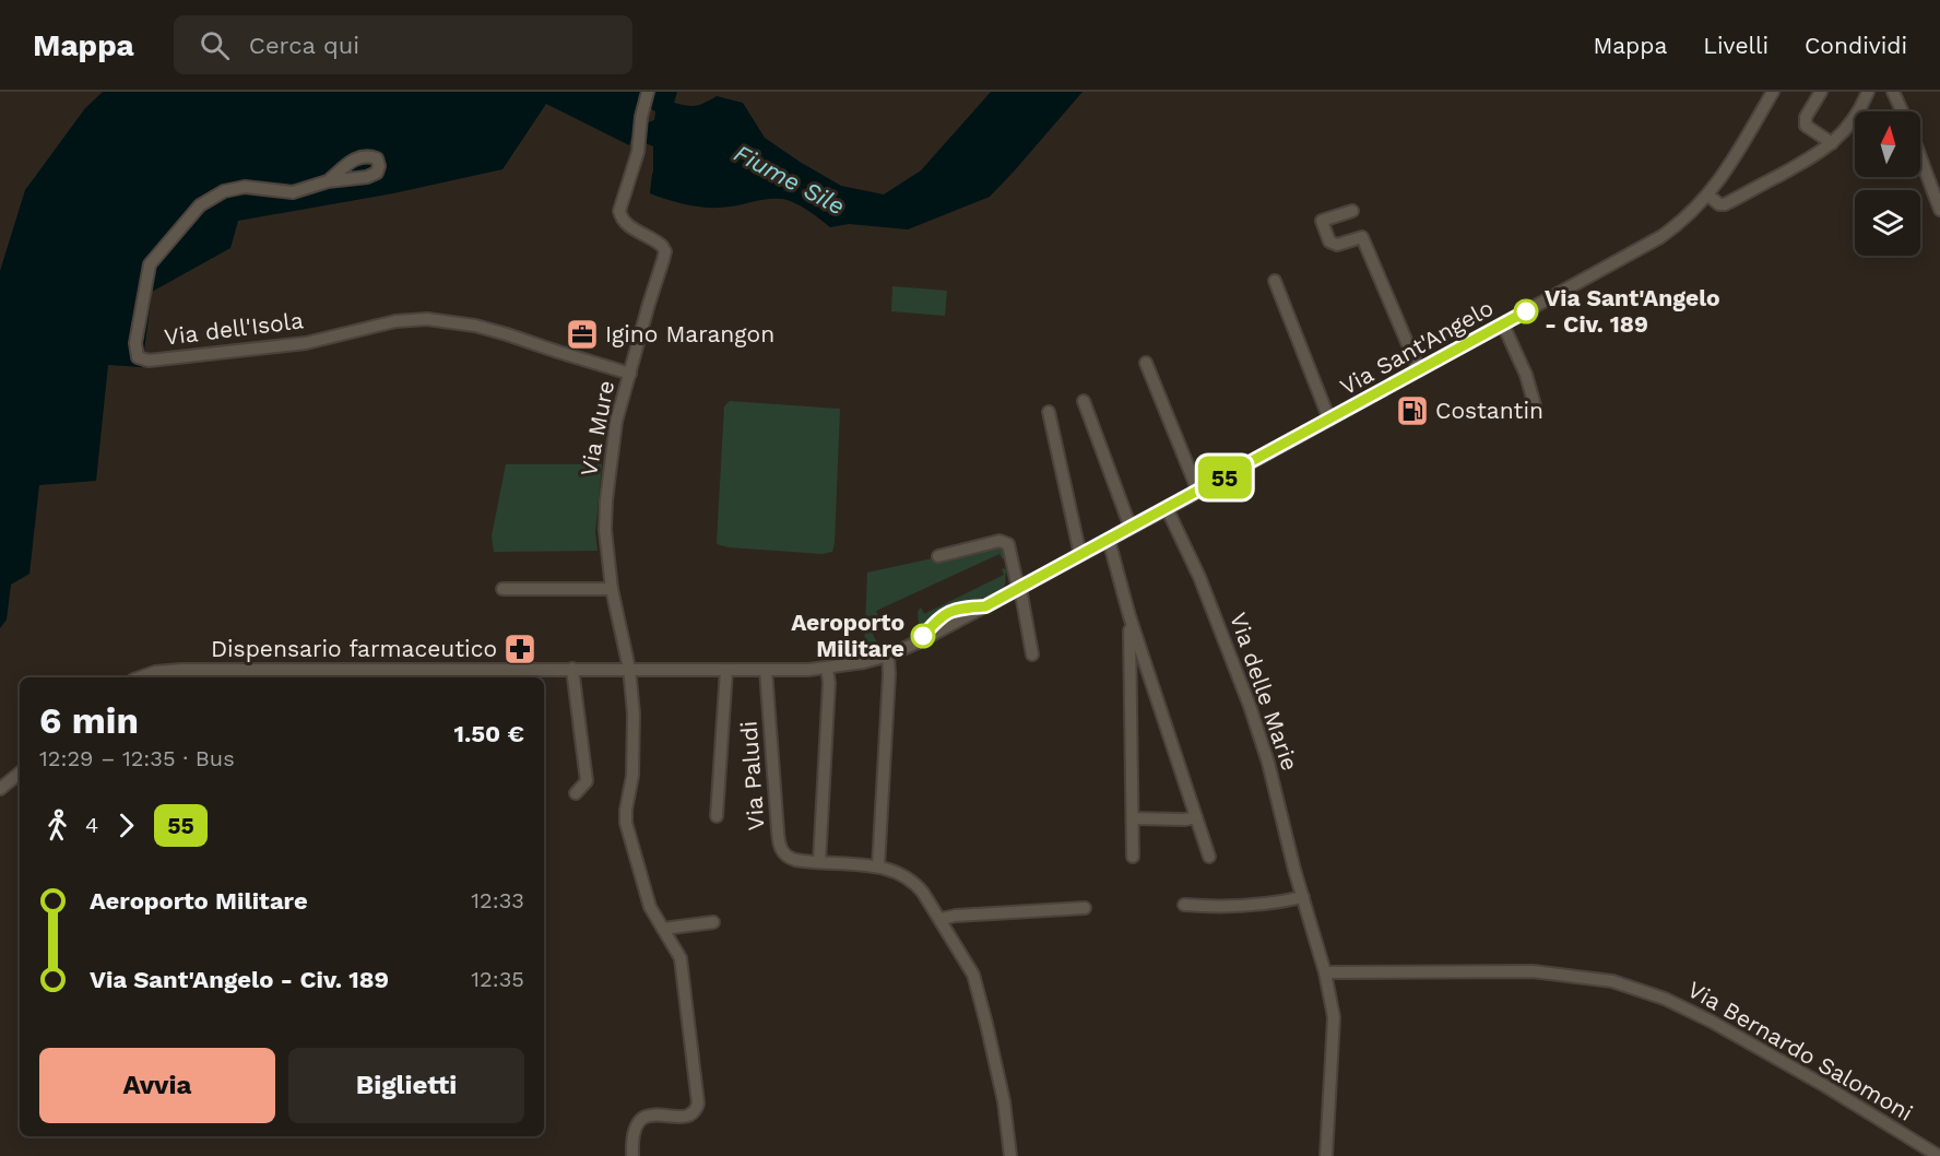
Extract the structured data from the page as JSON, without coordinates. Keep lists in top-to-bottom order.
{
  "streets": {
    "street": [
      "Via dell'Isola",
      "Via Sant'Angelo",
      "Via Mure",
      "Via delle Marie",
      "Via Paludi",
      "Via Bernardo Salomoni"
    ]
  },
  "crossings": [
    ["Via dell'Isola", "Via Mure"],
    ["Via Sant'Angelo", "Via Mure"],
    ["Via Sant'Angelo", "Via delle Marie"],
    ["Via Sant'Angelo", "Via Paludi"],
    ["Via delle Marie", "Via Bernardo Salomoni"]
  ],
  "water": ["Fiume Sile"],
  "places": {
    "other": ["Via Sant'Angelo - Civ. 189", "Aeroporto Militare"],
    "office": ["Igino Marangon"],
    "fuel station": ["Costantin"],
    "pharmacy": ["Dispensario farmaceutico"]
  },
  "lines": ["bus line 55"],
  "north": "top",
  "page": {
    "header": "Mappa",
    "search": "Cerca qui",
    "nav": ["Mappa", "Livelli", "Condividi"],
    "on_map": "55",
    "heading": ["6 min", "12:29 – 12:35 · Bus", "1.50 €"],
    "legs": ["4", "55"],
    "list": [
      {
        "name": "Aeroporto Militare",
        "value": "12:33"
      },
      {
        "name": "Via Sant'Angelo - Civ. 189",
        "value": "12:35"
      }
    ],
    "buttons": ["Avvia", "Biglietti"]
  }
}
